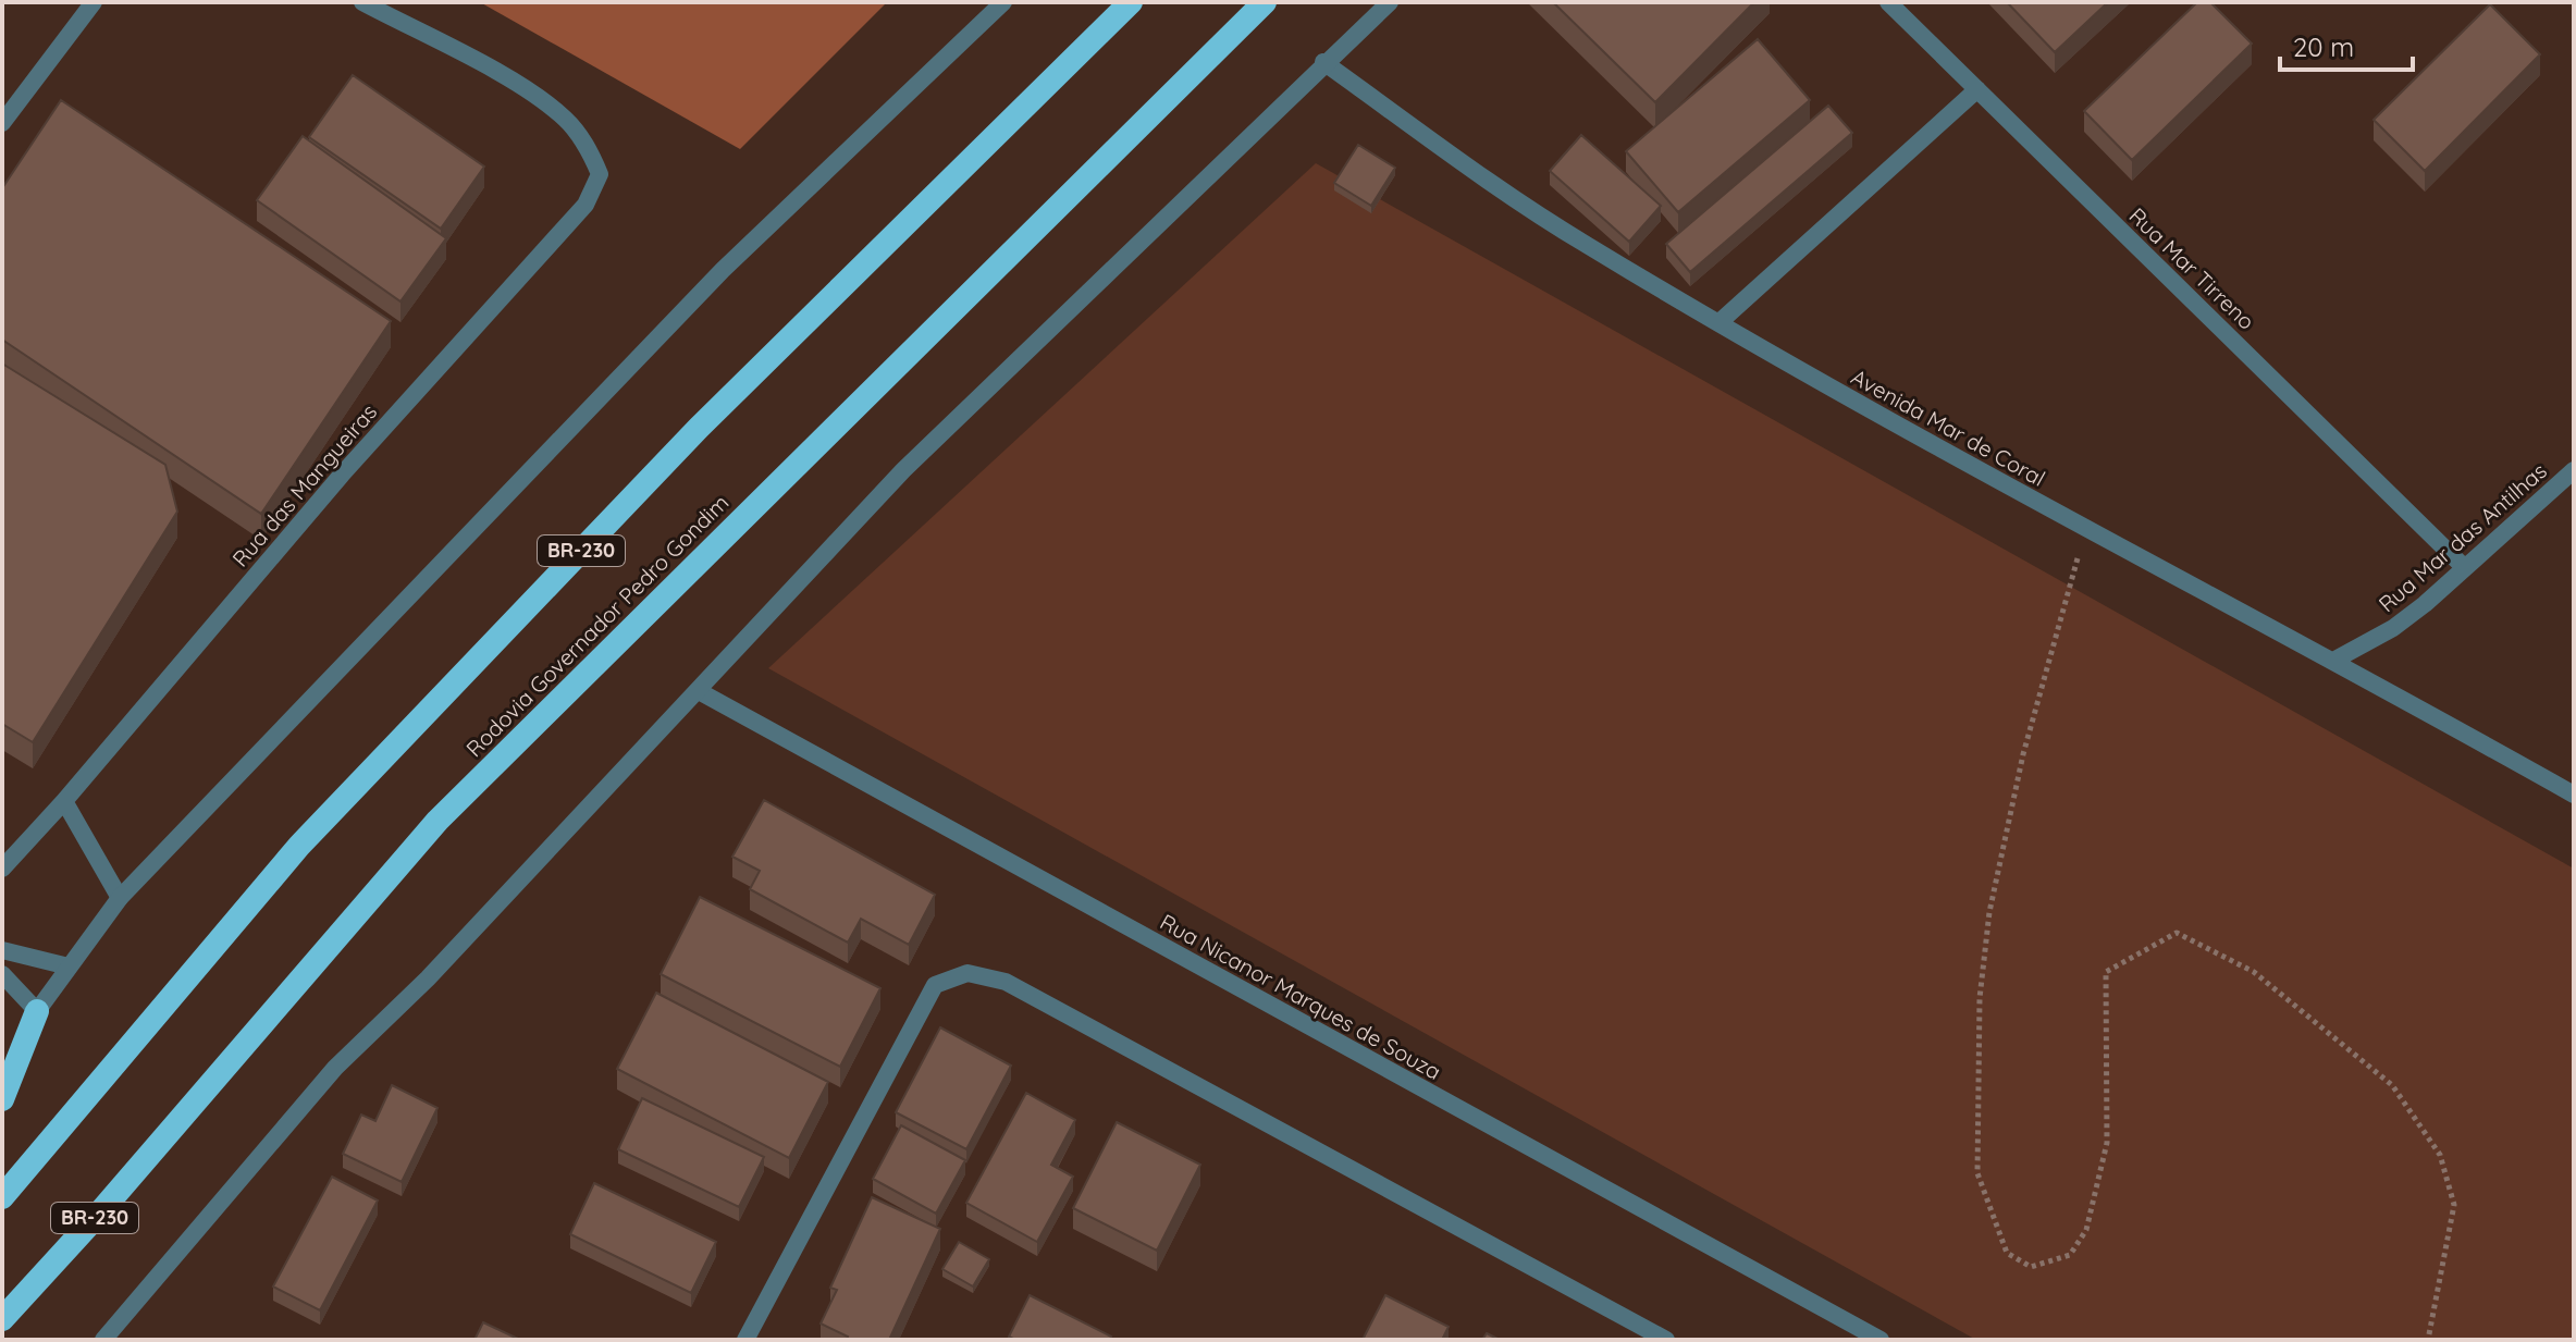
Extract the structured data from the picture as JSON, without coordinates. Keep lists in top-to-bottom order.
{
  "streets": {
    "highway": ["BR-230", "Rodovia Governador Pedro Gondim"],
    "street": [
      "Rua Mar Tirreno",
      "Avenida Mar de Coral",
      "Rua das Mangueiras",
      "Rua Mar das Antilhas",
      "Rua Nicanor Marques de Souza"
    ]
  },
  "crossings": [
    ["Rua Mar Tirreno", "Rua Mar das Antilhas"],
    ["Avenida Mar de Coral", "Rua Mar das Antilhas"]
  ],
  "scale_bar": "20 m"
}
